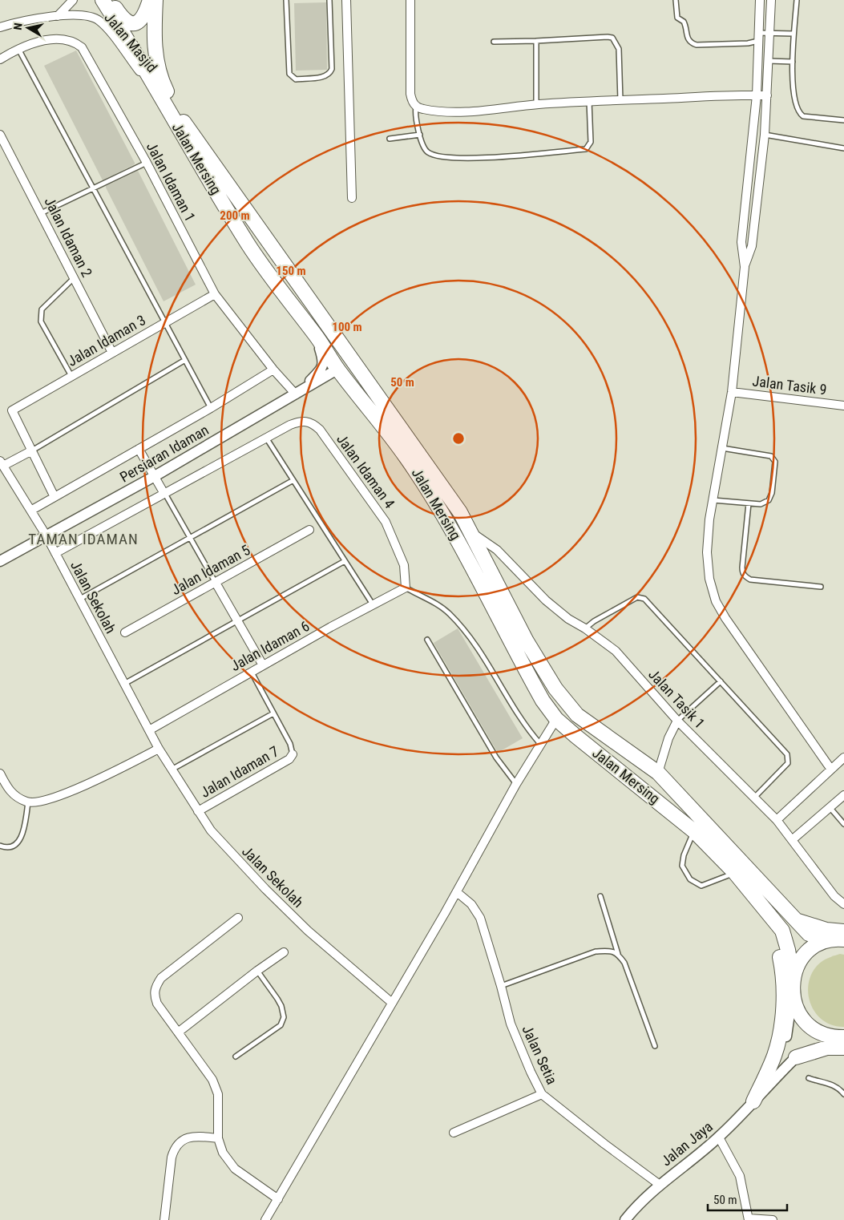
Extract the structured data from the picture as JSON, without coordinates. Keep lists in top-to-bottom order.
{
  "streets": {
    "highway": ["Jalan Mersing"],
    "street": [
      "Jalan Masjid",
      "Jalan Idaman 1",
      "Jalan Idaman 2",
      "Jalan Idaman 3",
      "Jalan Tasik 9",
      "Persiaran Idaman",
      "Jalan Idaman 4",
      "Jalan Idaman 5",
      "Jalan Sekolah",
      "Jalan Idaman 6",
      "Jalan Tasik 1",
      "Jalan Idaman 7",
      "Jalan Setia",
      "Jalan Jaya"
    ]
  },
  "crossings": [
    ["Jalan Masjid", "Jalan Mersing"],
    ["Jalan Mersing", "Persiaran Idaman"],
    ["Jalan Idaman 1", "Jalan Idaman 3"],
    ["Jalan Idaman 1", "Persiaran Idaman"],
    ["Jalan Idaman 2", "Jalan Idaman 3"],
    ["Persiaran Idaman", "Jalan Sekolah"],
    ["Jalan Idaman 4", "Jalan Sekolah"],
    ["Jalan Idaman 4", "Jalan Idaman 6"],
    ["Jalan Sekolah", "Jalan Idaman 6"],
    ["Jalan Sekolah", "Jalan Idaman 7"],
    ["Jalan Setia", "Jalan Jaya"]
  ],
  "districts": ["TAMAN IDAMAN"],
  "scale_bar": "50 m",
  "north": "left",
  "rings": [
    "200 m",
    "150 m",
    "100 m",
    "50 m"
  ]
}
